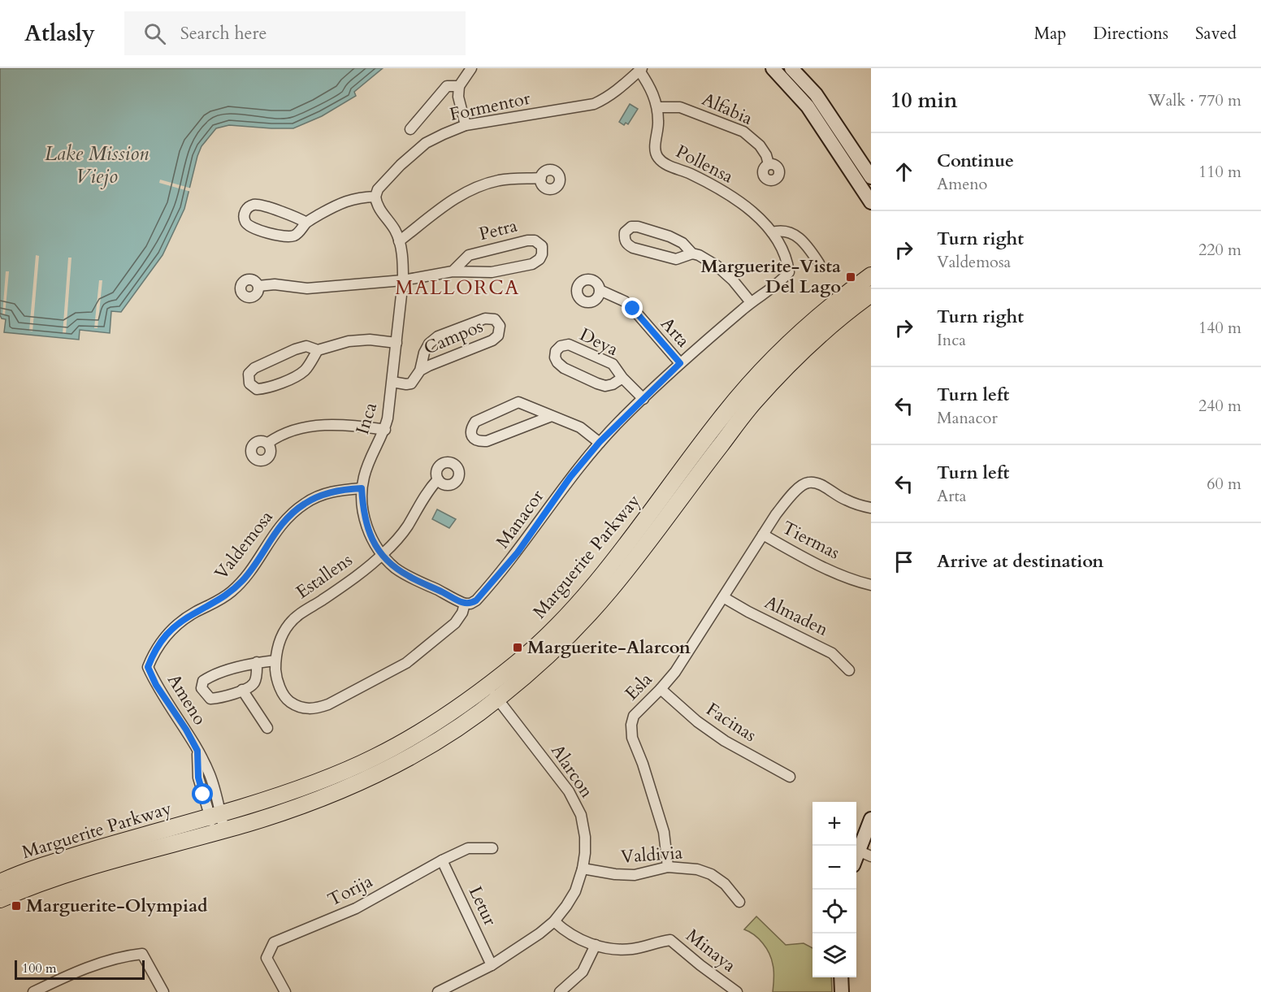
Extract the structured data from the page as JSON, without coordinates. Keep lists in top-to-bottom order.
{
  "streets": {
    "main road": ["Marguerite Parkway"],
    "street": [
      "Formentor",
      "Alfabia",
      "Pollensa",
      "Petra",
      "Arta",
      "Campos",
      "Deya",
      "Inca",
      "Manacor",
      "Tiermas",
      "Valdemosa",
      "Estallens",
      "Almaden",
      "Esla",
      "Ameno",
      "Facinas",
      "Alarcon",
      "Valdivia",
      "Torija",
      "Letur",
      "Minaya"
    ]
  },
  "crossings": [
    ["Formentor", "Pollensa"],
    ["Formentor", "Inca"],
    ["Alfabia", "Pollensa"],
    ["Pollensa", "Manacor"],
    ["Petra", "Inca"],
    ["Arta", "Manacor"],
    ["Campos", "Inca"],
    ["Deya", "Manacor"],
    ["Inca", "Manacor"],
    ["Inca", "Valdemosa"],
    ["Inca", "Estallens"],
    ["Manacor", "Estallens"],
    ["Tiermas", "Esla"],
    ["Valdemosa", "Ameno"],
    ["Marguerite Parkway", "Ameno"],
    ["Marguerite Parkway", "Alarcon"],
    ["Almaden", "Esla"],
    ["Esla", "Facinas"],
    ["Esla", "Valdivia"],
    ["Alarcon", "Valdivia"],
    ["Alarcon", "Letur"],
    ["Alarcon", "Minaya"],
    ["Torija", "Letur"]
  ],
  "districts": ["MALLORCA"],
  "water": ["Lake Mission Viejo"],
  "places": {
    "transit": ["Marguerite-Vista Del Lago", "Marguerite-Alarcon", "Marguerite-Olympiad"]
  },
  "scale_bar": "100 m",
  "page": {
    "header": "Atlasly",
    "search": "Search here",
    "nav": ["Map", "Directions", "Saved"],
    "heading": ["10 min", "Walk · 770 m"],
    "list": [
      ["Continue", "Ameno", "110 m"],
      ["Turn right", "Valdemosa", "220 m"],
      ["Turn right", "Inca", "140 m"],
      ["Turn left", "Manacor", "240 m"],
      ["Turn left", "Arta", "60 m"],
      "Arrive at destination"
    ],
    "map_buttons": ["+", "−"],
    "scale": "100 m"
  }
}
